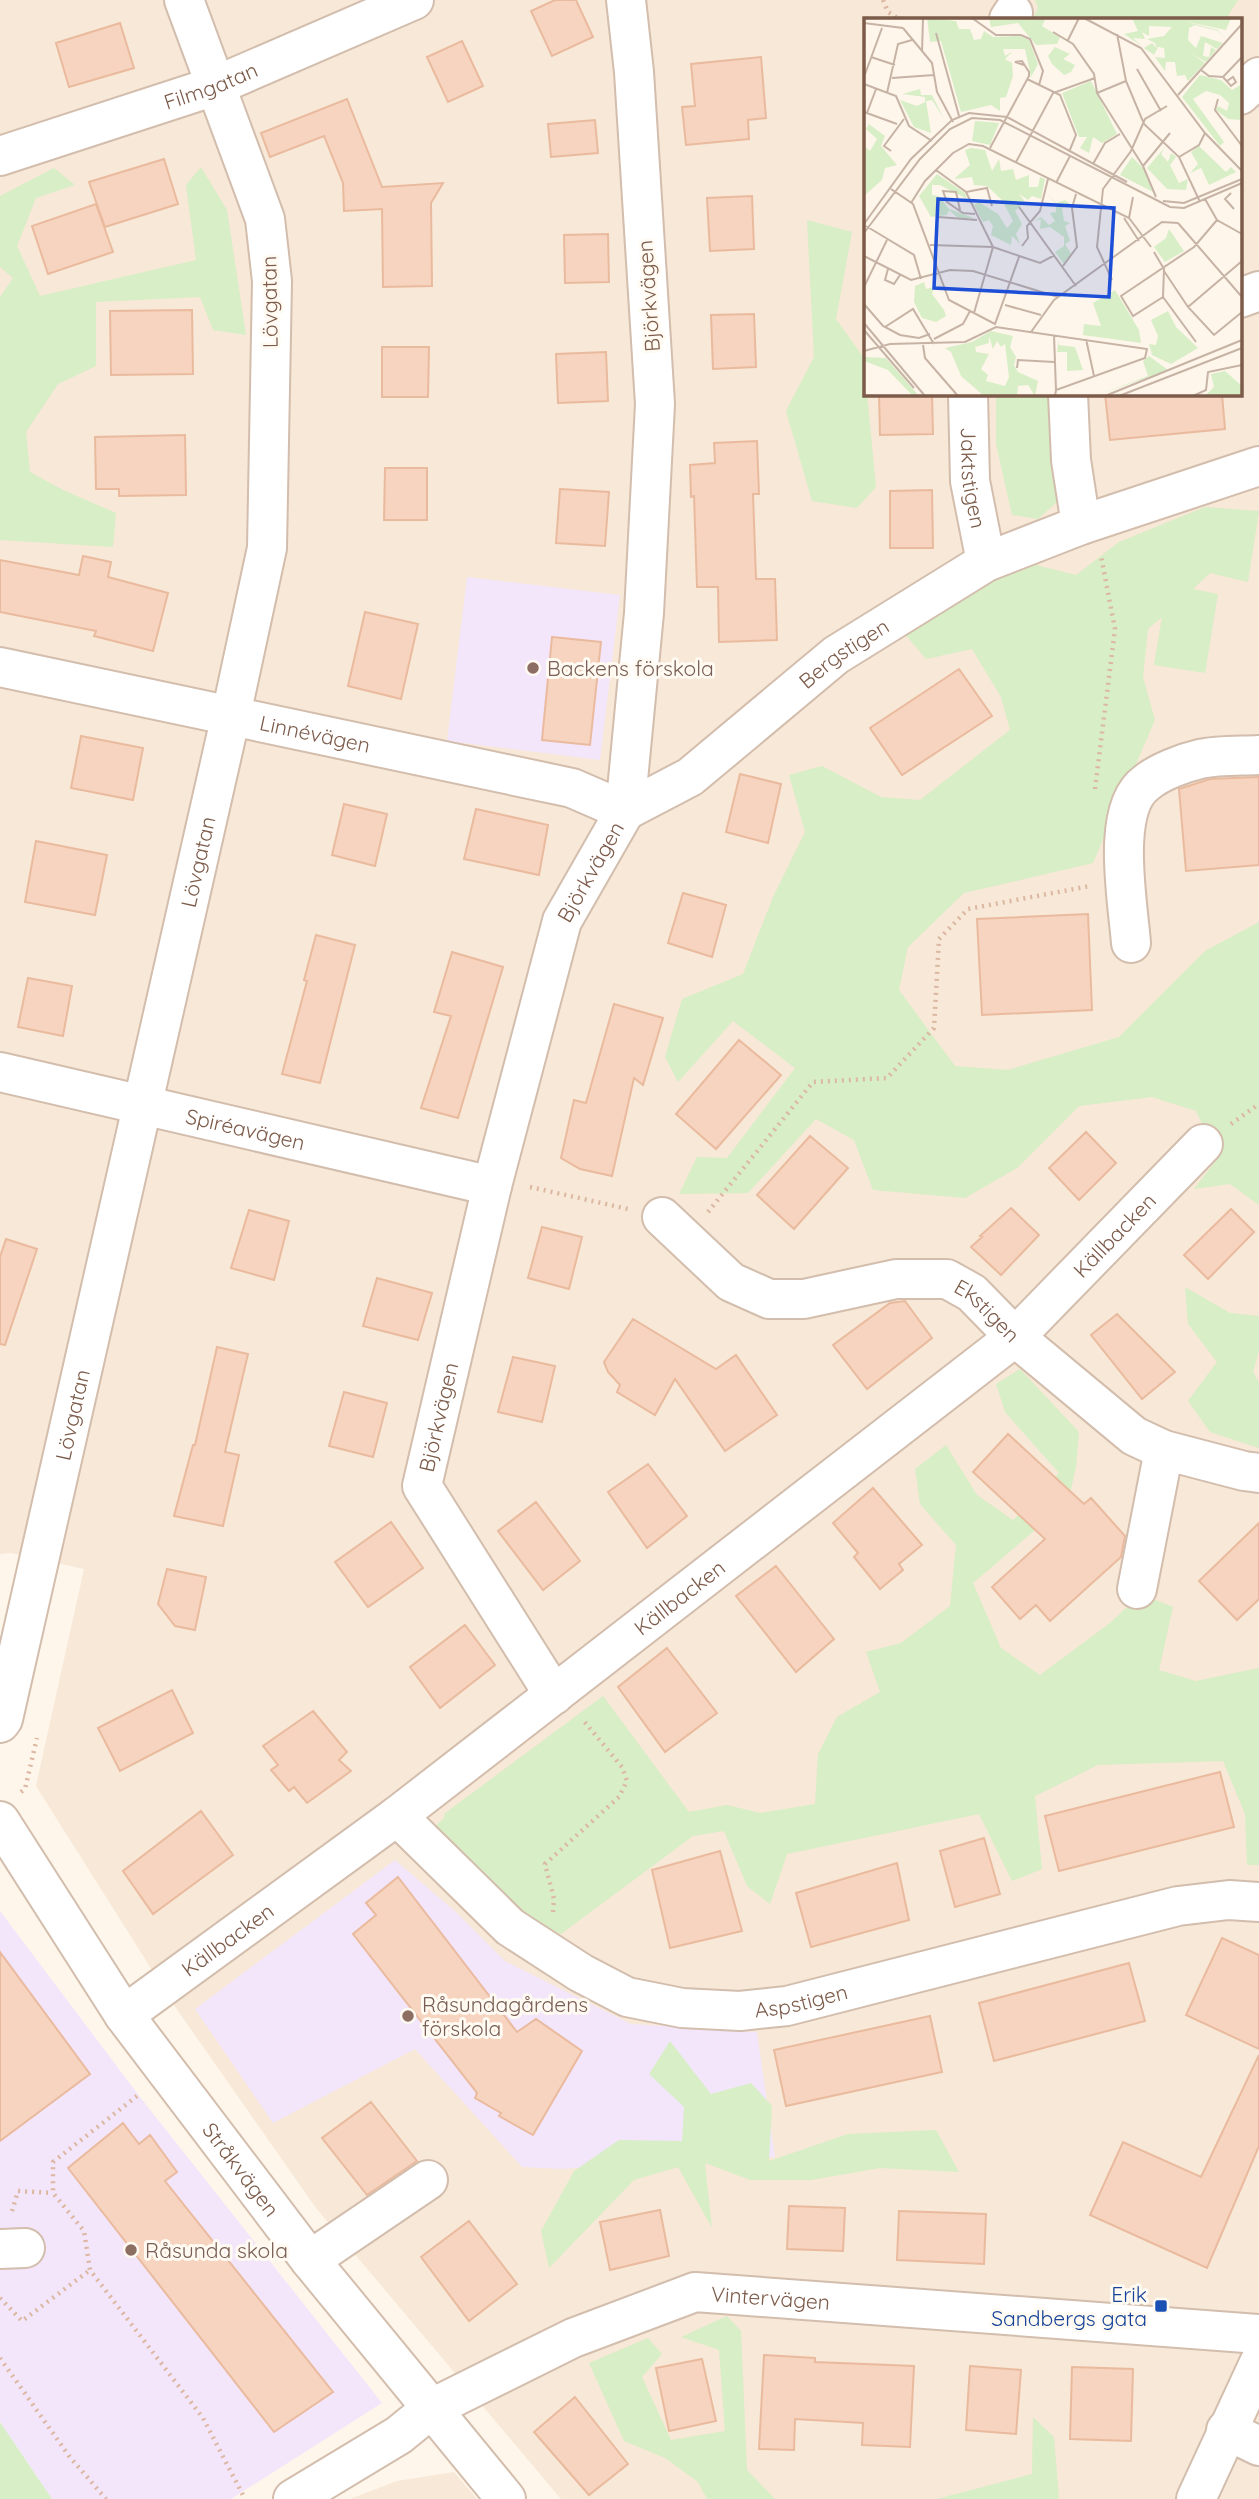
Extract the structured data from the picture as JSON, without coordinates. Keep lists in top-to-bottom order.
{
  "streets": {
    "street": [
      "Filmgatan",
      "Björkvägen",
      "Lövgatan",
      "Jaktstigen",
      "Bergstigen",
      "Linnévägen",
      "Spiréavägen",
      "Källbacken",
      "Ekstigen",
      "Aspstigen",
      "Stråkvägen",
      "Vintervägen"
    ]
  },
  "crossings": [
    ["Filmgatan", "Lövgatan"],
    ["Björkvägen", "Bergstigen"],
    ["Björkvägen", "Linnévägen"],
    ["Björkvägen", "Spiréavägen"],
    ["Björkvägen", "Källbacken"],
    ["Lövgatan", "Linnévägen"],
    ["Lövgatan", "Spiréavägen"],
    ["Jaktstigen", "Bergstigen"],
    ["Bergstigen", "Linnévägen"],
    ["Källbacken", "Ekstigen"],
    ["Källbacken", "Aspstigen"],
    ["Källbacken", "Stråkvägen"],
    ["Stråkvägen", "Vintervägen"]
  ],
  "places": {
    "other": ["Backens förskola", "Råsundagårdens förskola", "Råsunda skola"],
    "transit": ["Erik Sandbergs gata"]
  }
}
